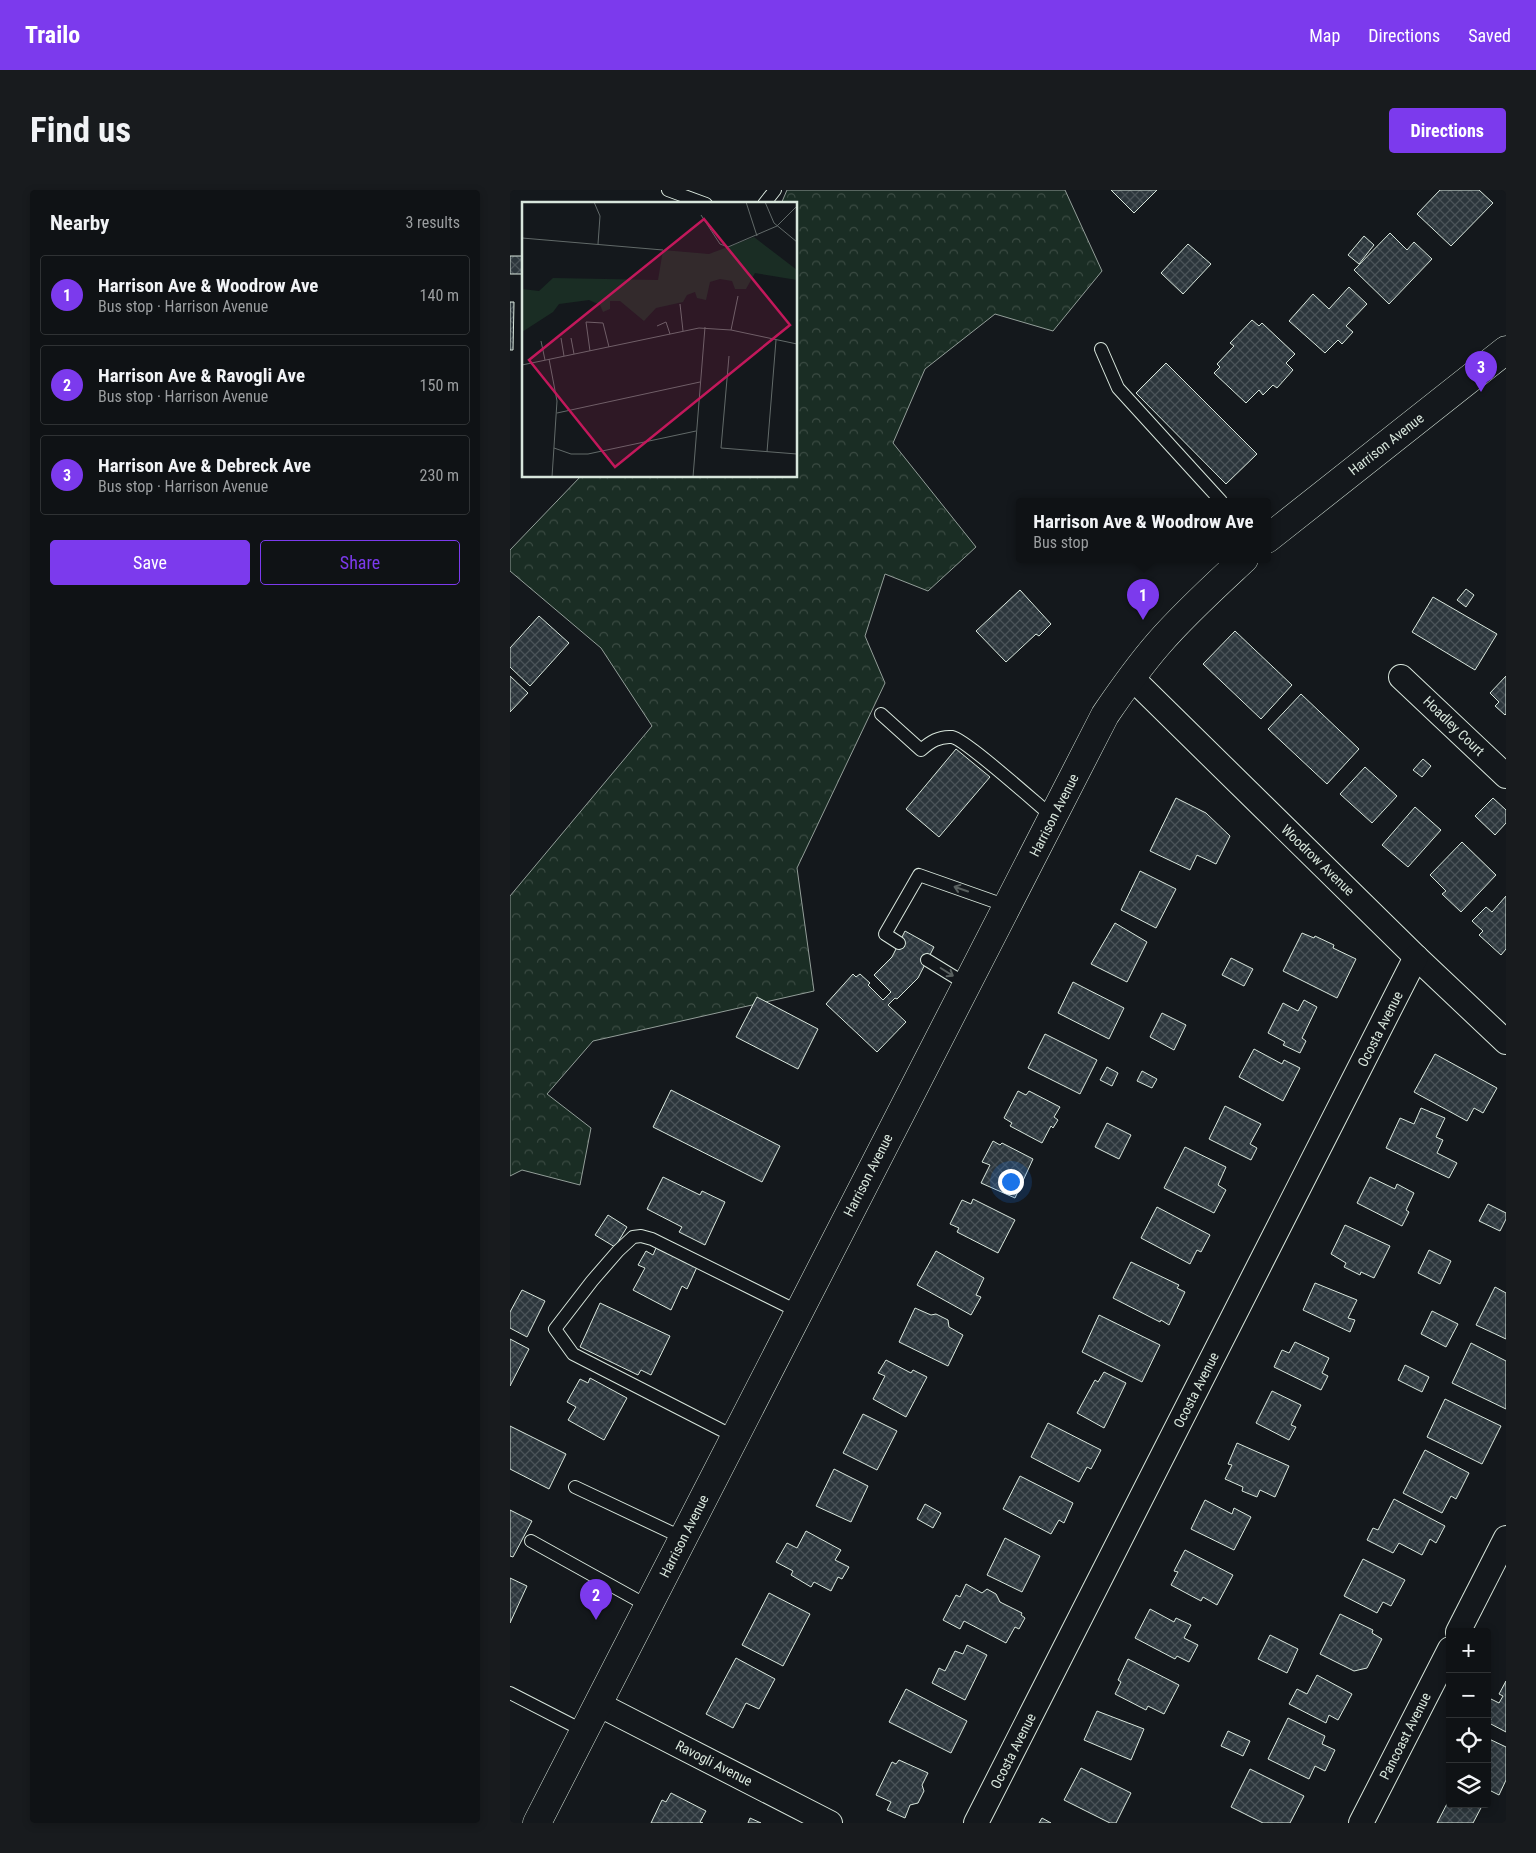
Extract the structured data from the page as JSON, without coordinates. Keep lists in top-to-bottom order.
{
  "streets": {
    "main road": ["Harrison Avenue"],
    "street": [
      "Hoadley Court",
      "Woodrow Avenue",
      "Ocosta Avenue",
      "Pancoast Avenue",
      "Ravogli Avenue"
    ]
  },
  "crossings": [
    ["Harrison Avenue", "Woodrow Avenue"],
    ["Harrison Avenue", "Ravogli Avenue"],
    ["Woodrow Avenue", "Ocosta Avenue"]
  ],
  "page": {
    "header": "Trailo",
    "nav": ["Map", "Directions", "Saved"],
    "buttons": [
      "Directions",
      ["Save", "Share"]
    ],
    "title": "Find us",
    "heading": ["Nearby", "3 results"],
    "list": [
      {
        "mark": "1",
        "name": "Harrison Ave & Woodrow Ave",
        "note": "Bus stop · Harrison Avenue",
        "value": "140 m"
      },
      {
        "mark": "2",
        "name": "Harrison Ave & Ravogli Ave",
        "note": "Bus stop · Harrison Avenue",
        "value": "150 m"
      },
      {
        "mark": "3",
        "name": "Harrison Ave & Debreck Ave",
        "note": "Bus stop · Harrison Avenue",
        "value": "230 m"
      }
    ],
    "pins": ["3", "1", "2"],
    "popup": ["Harrison Ave & Woodrow Ave", "Bus stop"],
    "map_buttons": ["+", "−"]
  }
}
